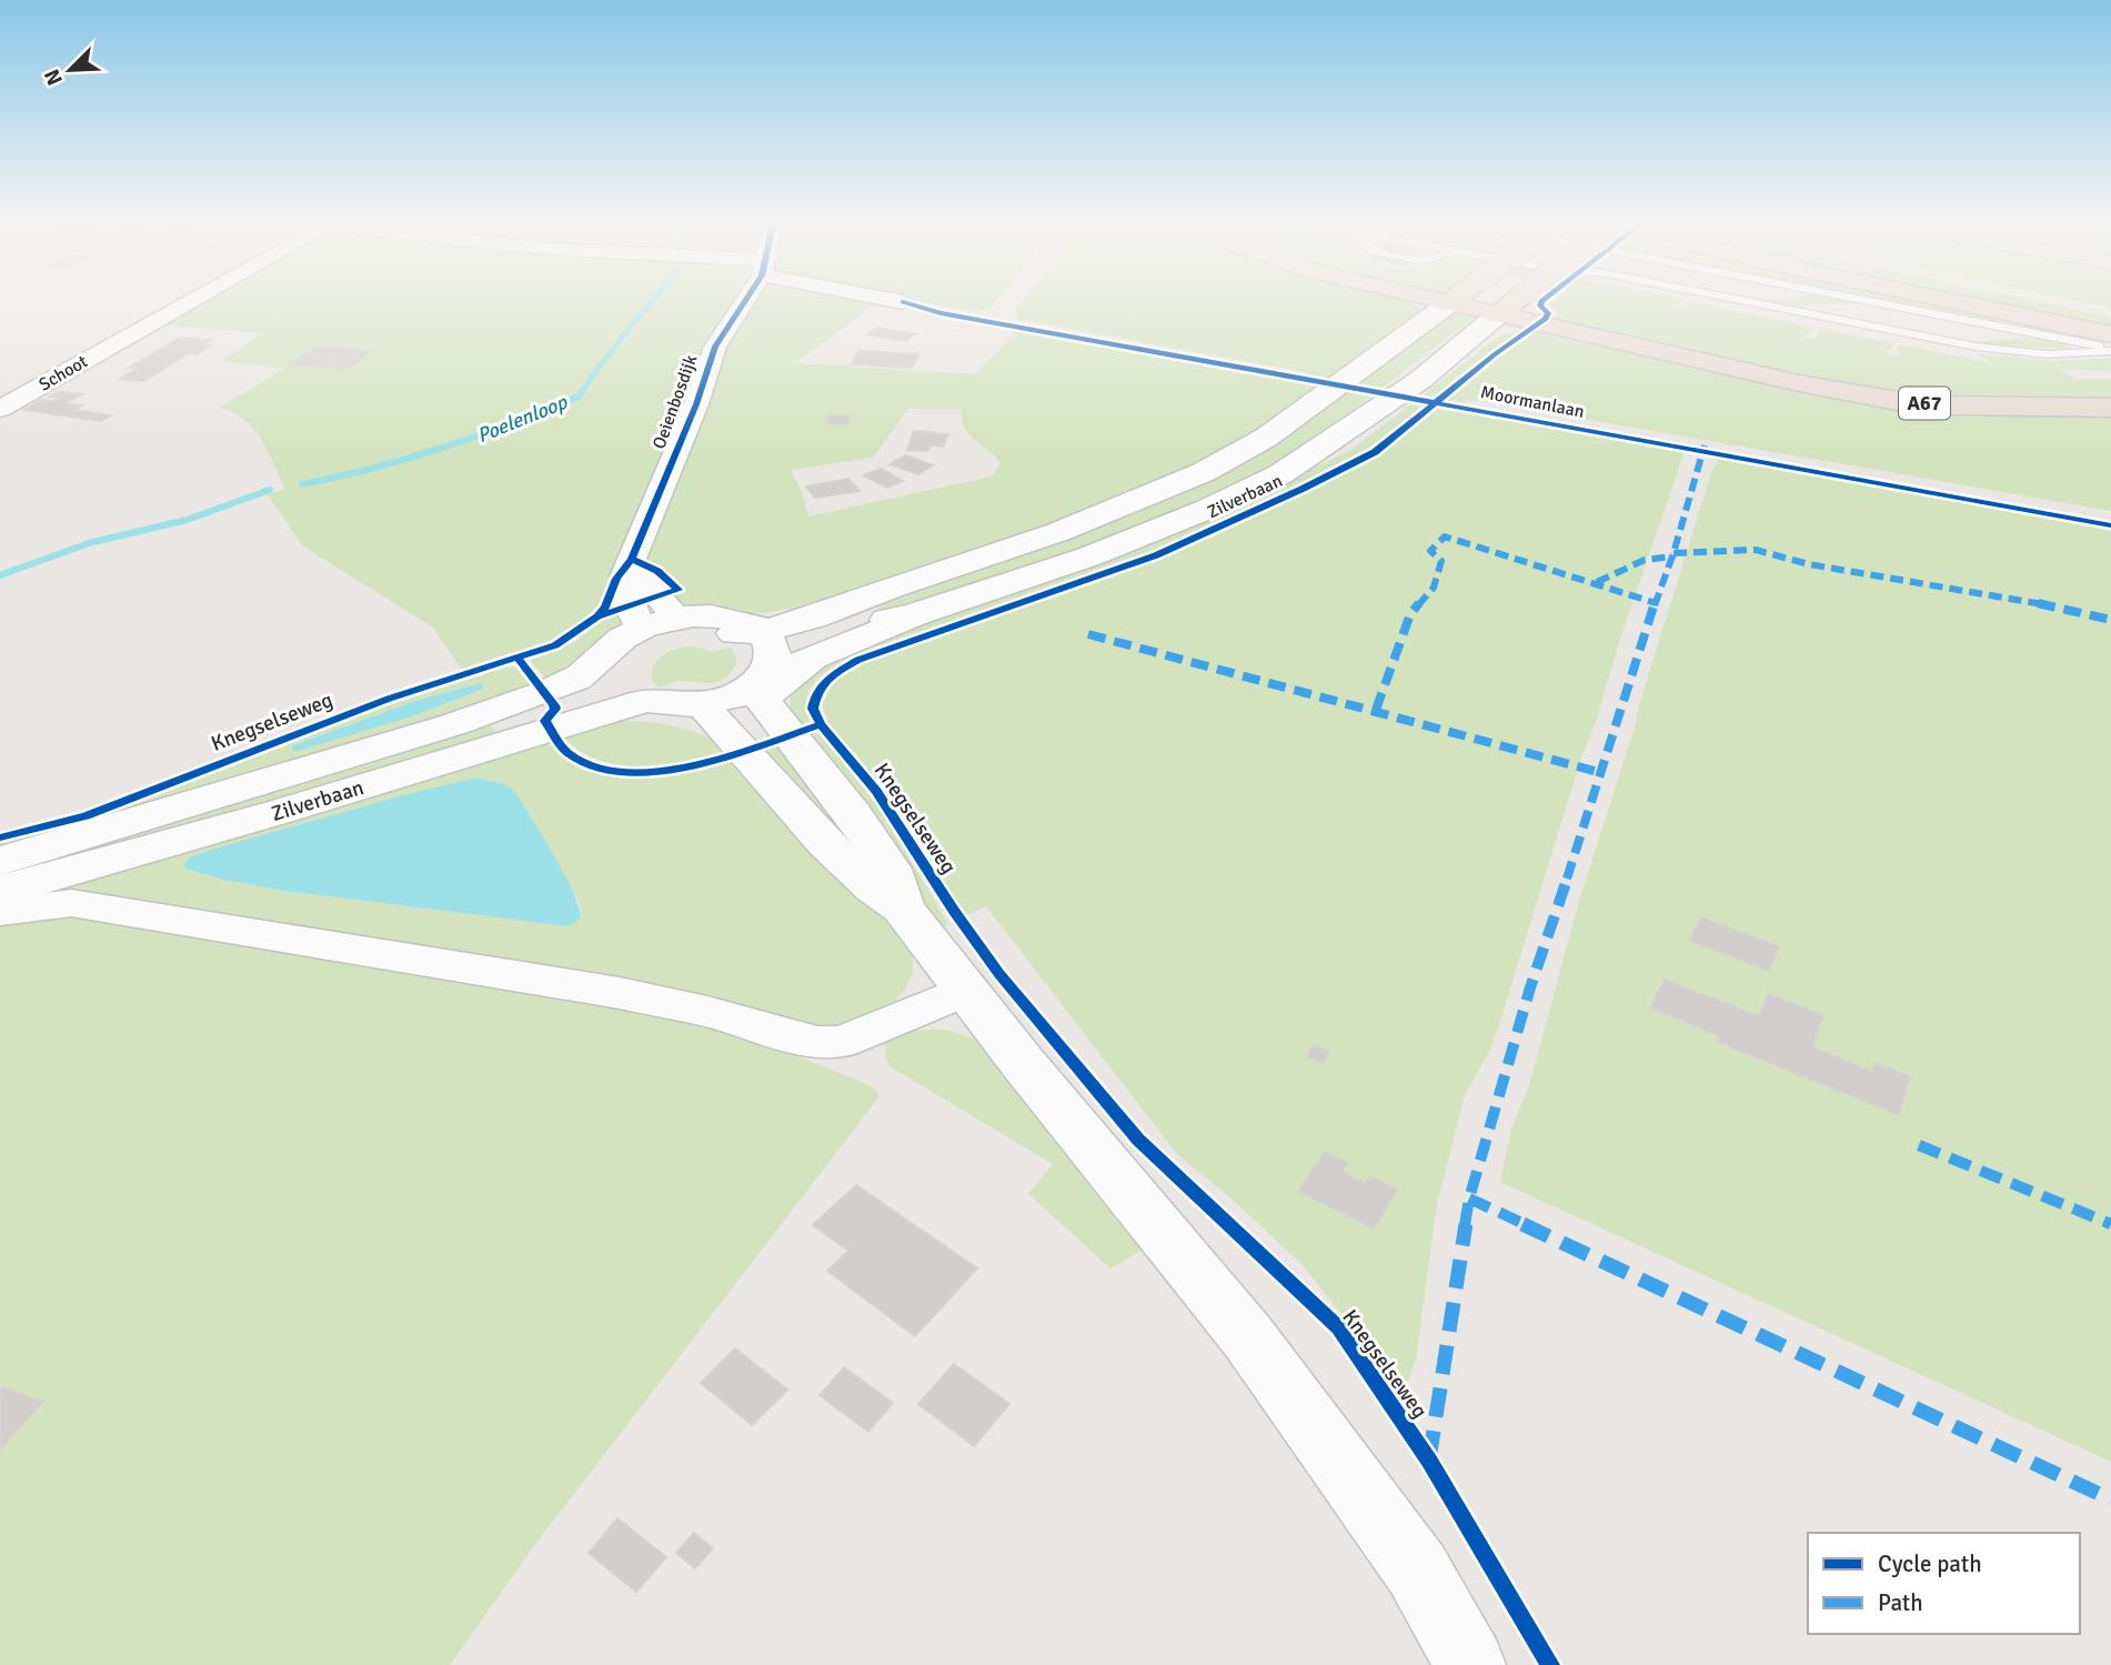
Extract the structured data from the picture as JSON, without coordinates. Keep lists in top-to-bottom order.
{
  "streets": {
    "highway": ["A67"],
    "main road": ["Zilverbaan"],
    "street": ["Schoot", "Oeienbosdijk"],
    "cycle path": ["Moormanlaan", "Knegselseweg"]
  },
  "crossings": [
    ["A67", "Zilverbaan"]
  ],
  "water": ["Poelenloop"],
  "legend": ["Cycle path", "Path"],
  "north": "bottom left"
}
